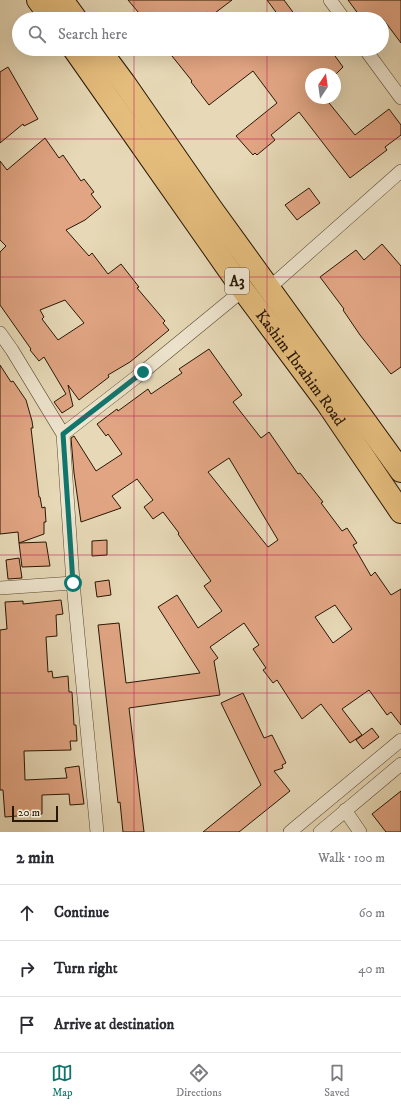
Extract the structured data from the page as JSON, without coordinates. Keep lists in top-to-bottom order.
{
  "streets": {
    "highway": ["A3", "Kashim Ibrahim Road"]
  },
  "scale_bar": "20 m",
  "north": "top",
  "page": {
    "search": "Search here",
    "scale": "20 m",
    "heading": ["2 min", "Walk · 100 m"],
    "list": [
      ["Continue", "60 m"],
      ["Turn right", "40 m"],
      "Arrive at destination"
    ],
    "nav": ["Map", "Directions", "Saved"]
  }
}
